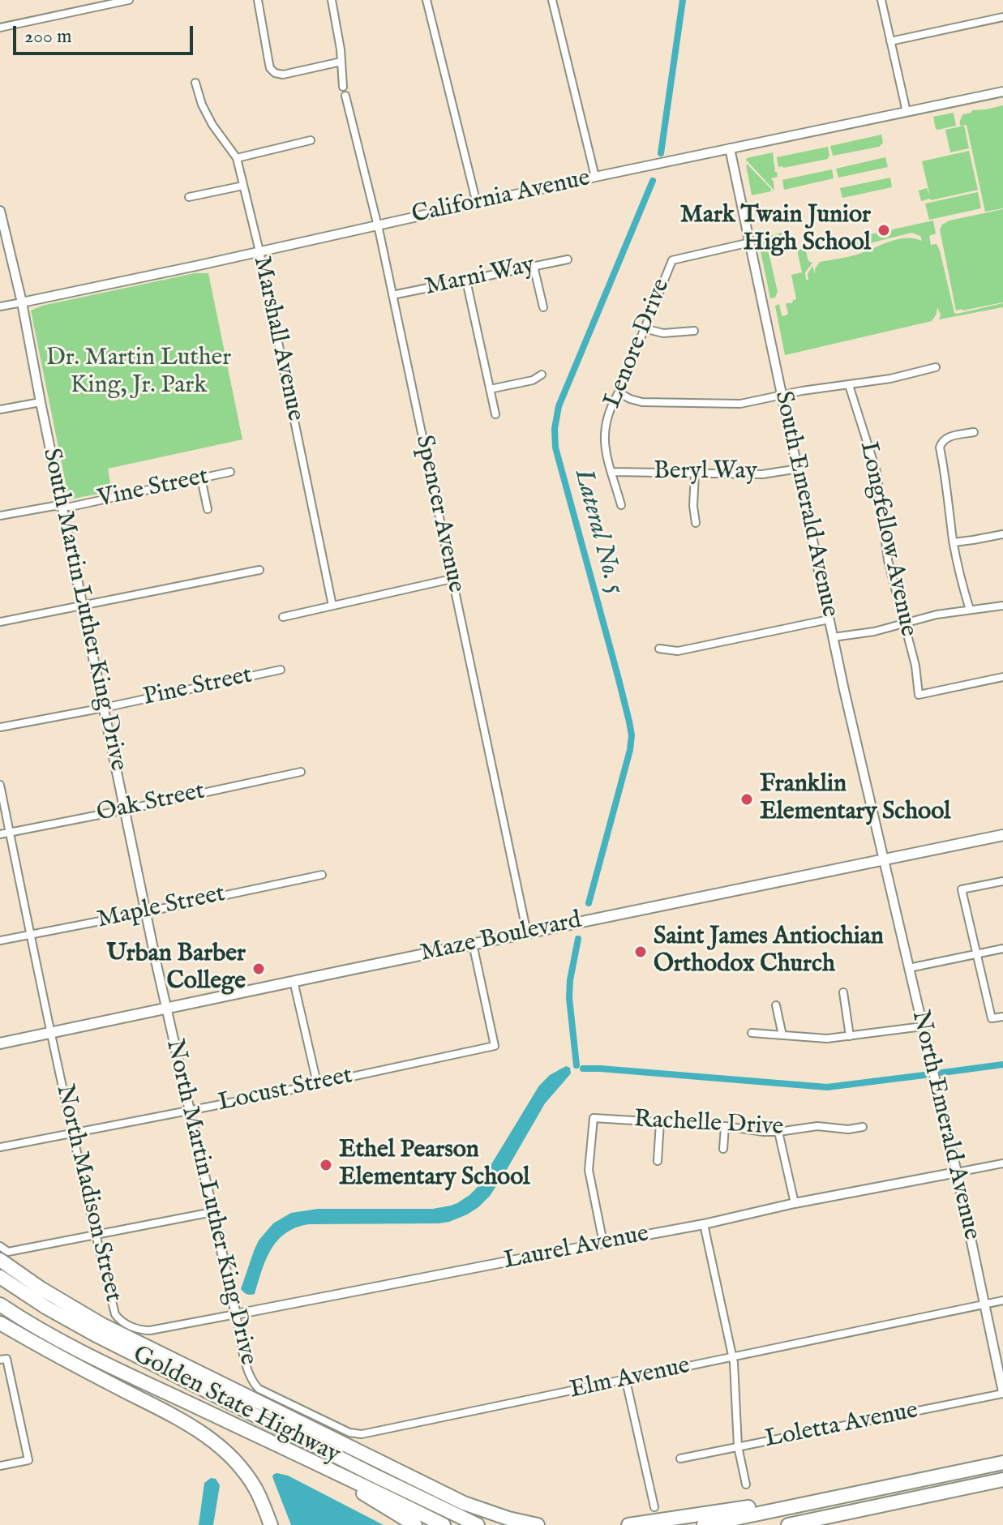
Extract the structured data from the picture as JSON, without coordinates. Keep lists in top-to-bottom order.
{
  "streets": {
    "highway": ["Golden State Highway"],
    "main road": ["Maze Boulevard"],
    "street": [
      "California Avenue",
      "Marni Way",
      "Marshall Avenue",
      "Lenore Drive",
      "Beryl Way",
      "Vine Street",
      "South Emerald Avenue",
      "Spencer Avenue",
      "Longfellow Avenue",
      "South Martin Luther King Drive",
      "Pine Street",
      "Oak Street",
      "Maple Street",
      "Locust Street",
      "Rachelle Drive",
      "North Emerald Avenue",
      "North Madison Street",
      "North Martin Luther King Drive",
      "Laurel Avenue",
      "Elm Avenue",
      "Loletta Avenue"
    ]
  },
  "crossings": [
    ["California Avenue", "Marshall Avenue"],
    ["California Avenue", "South Emerald Avenue"],
    ["California Avenue", "Spencer Avenue"],
    ["California Avenue", "South Martin Luther King Drive"],
    ["Marni Way", "Spencer Avenue"],
    ["Lenore Drive", "Beryl Way"],
    ["Lenore Drive", "South Emerald Avenue"],
    ["Beryl Way", "South Emerald Avenue"],
    ["Vine Street", "South Martin Luther King Drive"],
    ["South Emerald Avenue", "Maze Boulevard"],
    ["South Emerald Avenue", "North Emerald Avenue"],
    ["Spencer Avenue", "Maze Boulevard"],
    ["South Martin Luther King Drive", "Pine Street"],
    ["South Martin Luther King Drive", "Oak Street"],
    ["South Martin Luther King Drive", "Maple Street"],
    ["South Martin Luther King Drive", "Maze Boulevard"],
    ["South Martin Luther King Drive", "North Martin Luther King Drive"],
    ["Oak Street", "North Madison Street"],
    ["Maple Street", "North Madison Street"],
    ["Maze Boulevard", "Locust Street"],
    ["Maze Boulevard", "North Emerald Avenue"],
    ["Maze Boulevard", "North Madison Street"],
    ["Maze Boulevard", "North Martin Luther King Drive"],
    ["Locust Street", "North Madison Street"],
    ["Locust Street", "North Martin Luther King Drive"],
    ["Rachelle Drive", "Laurel Avenue"],
    ["North Emerald Avenue", "Laurel Avenue"],
    ["North Emerald Avenue", "Elm Avenue"],
    ["North Emerald Avenue", "Loletta Avenue"],
    ["North Madison Street", "Laurel Avenue"],
    ["North Martin Luther King Drive", "Laurel Avenue"],
    ["North Martin Luther King Drive", "Elm Avenue"]
  ],
  "water": ["Lateral No. 5"],
  "parks": ["Dr. Martin Luther King, Jr. Park"],
  "places": [
    "Mark Twain Junior High School",
    "Franklin Elementary School",
    "Saint James Antiochian Orthodox Church",
    "Urban Barber College",
    "Ethel Pearson Elementary School"
  ],
  "scale_bar": "200 m"
}
